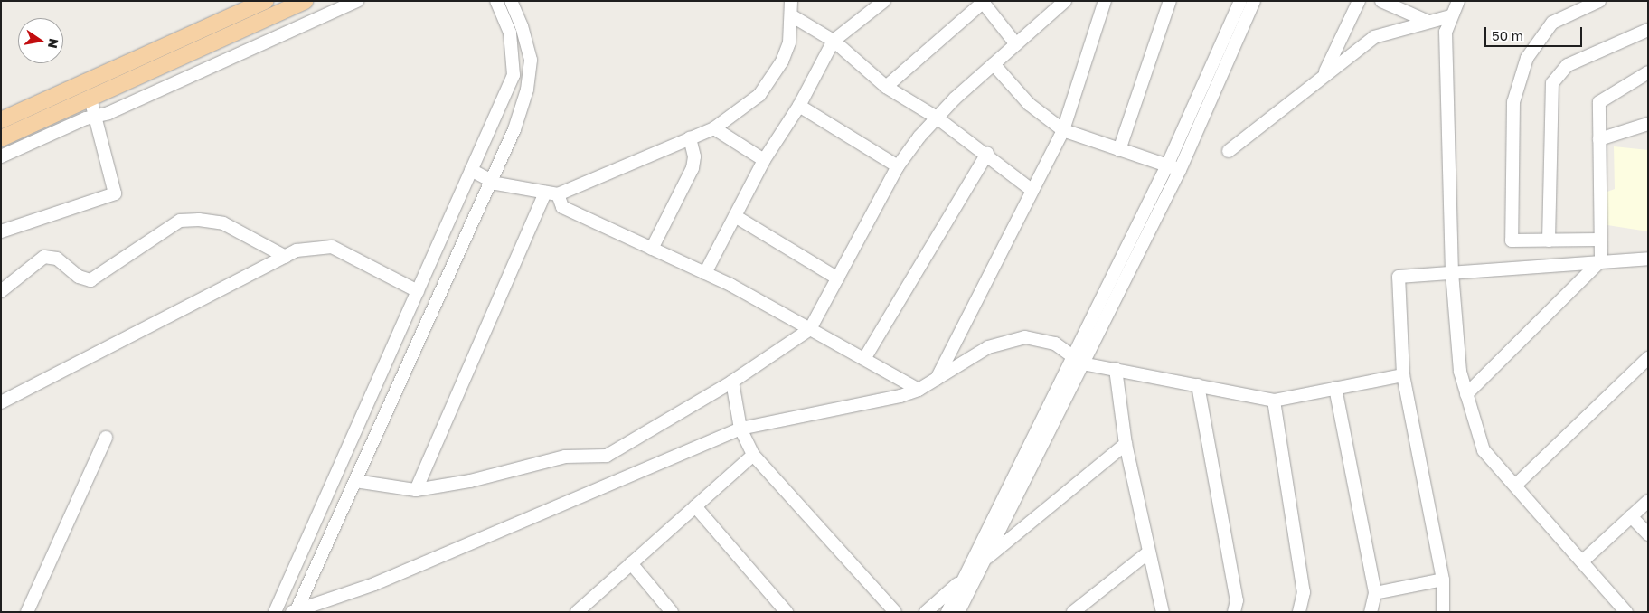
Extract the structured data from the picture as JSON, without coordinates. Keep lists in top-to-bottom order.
{
  "scale_bar": "50 m",
  "north": "right"
}
